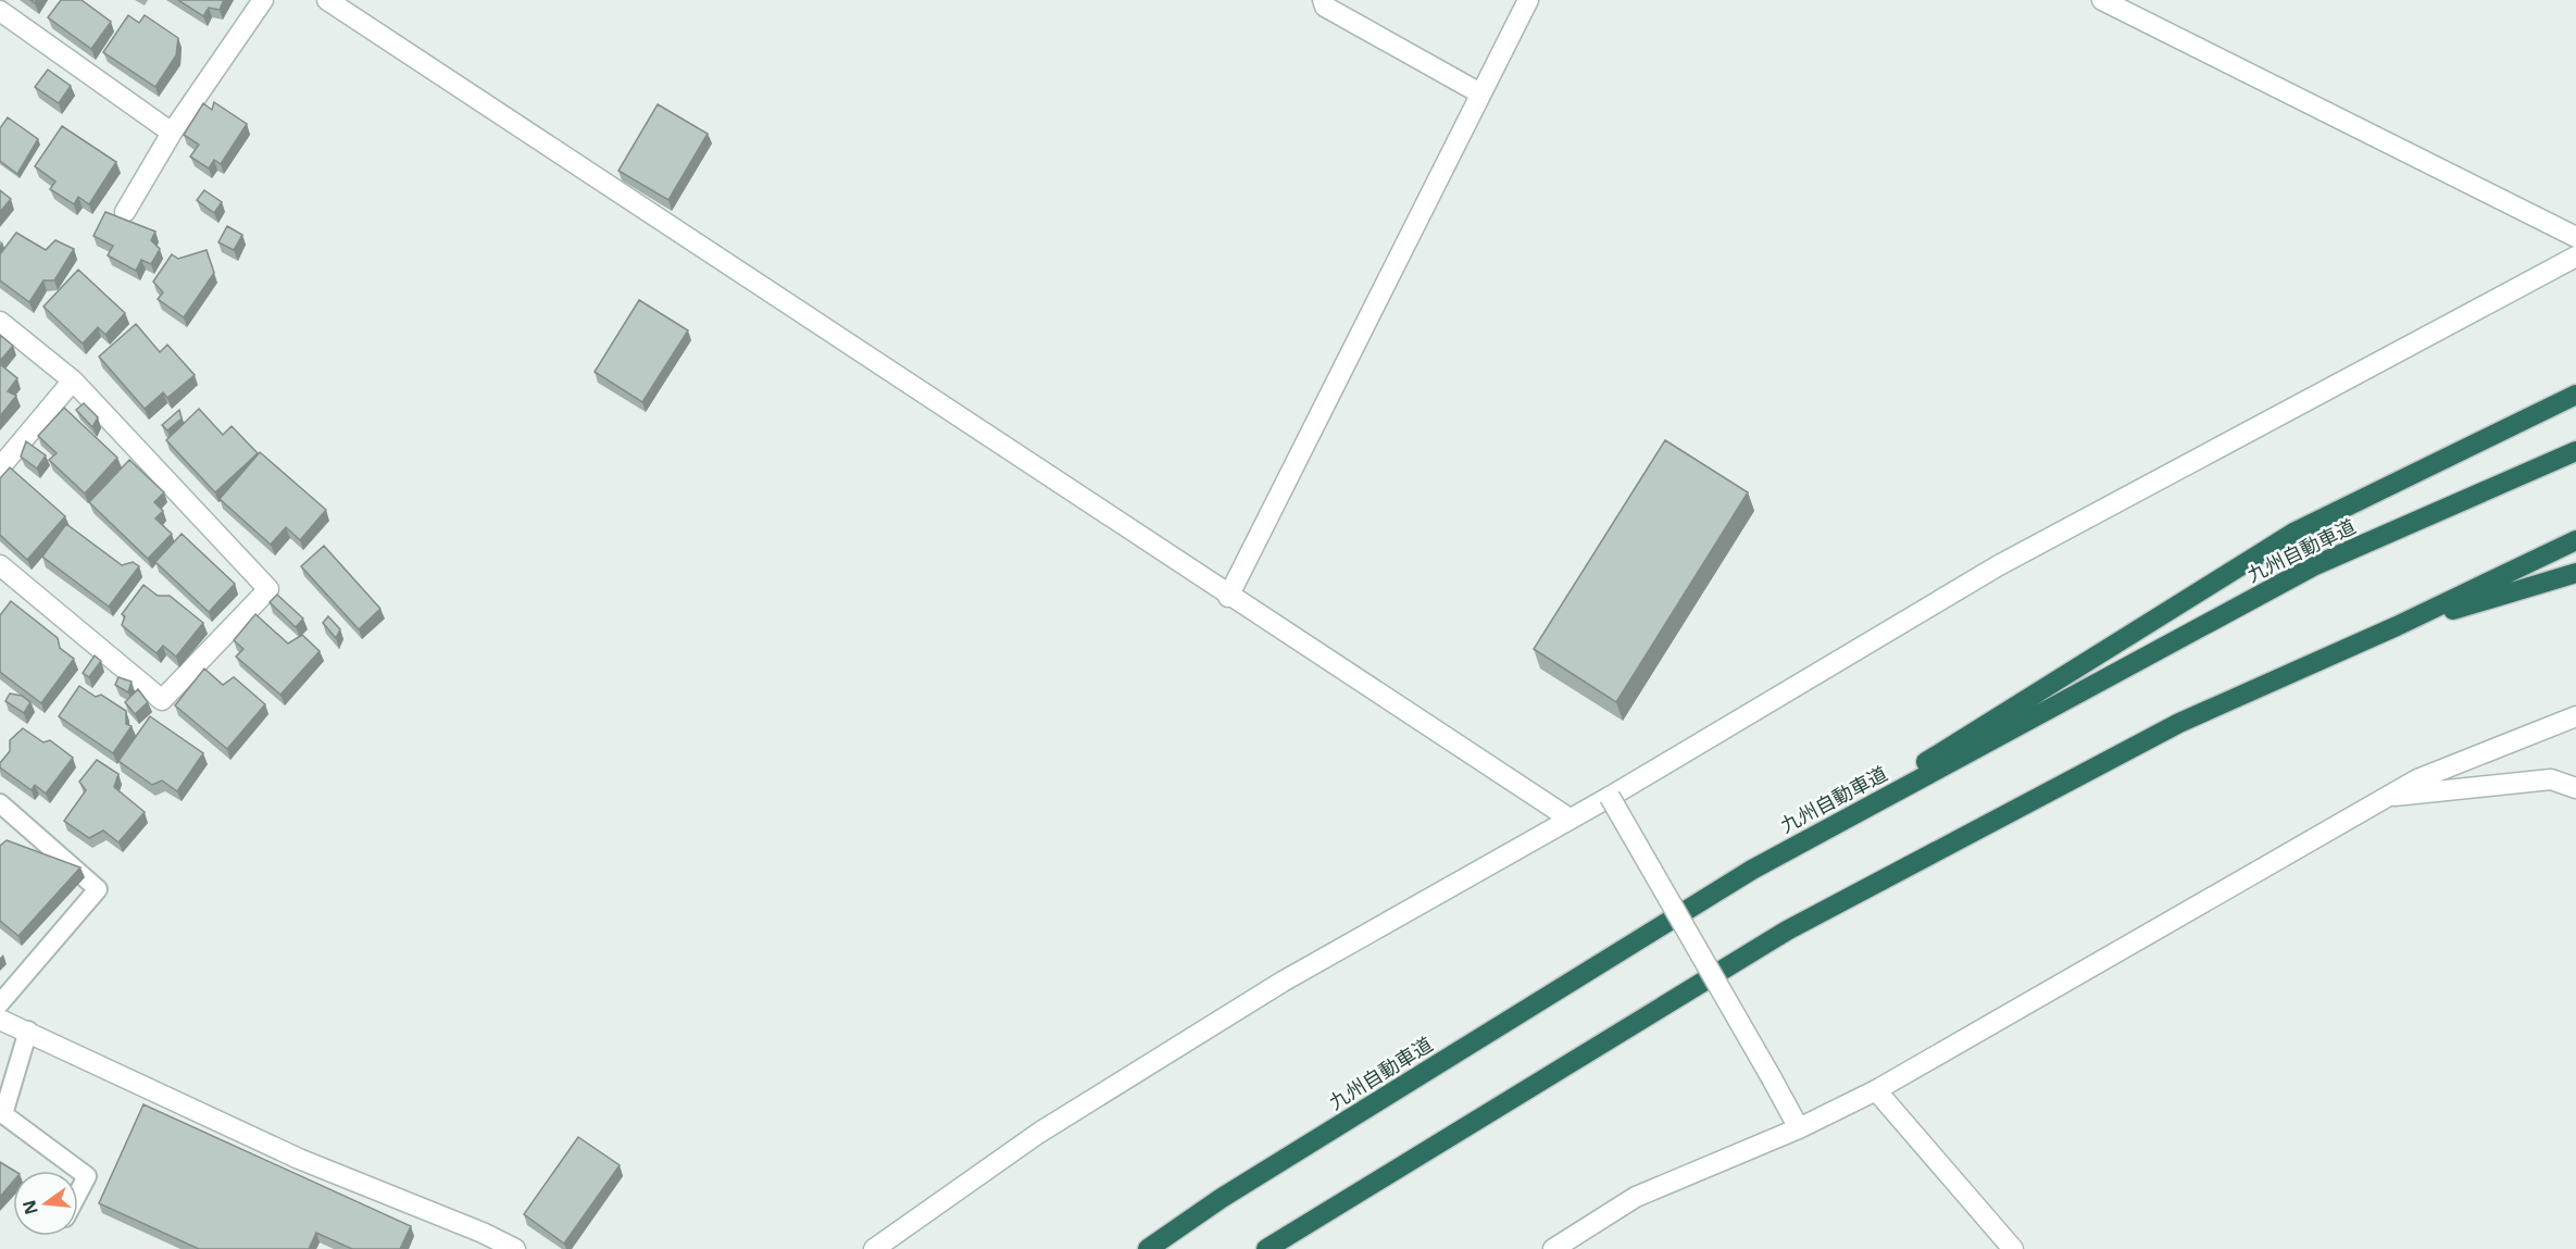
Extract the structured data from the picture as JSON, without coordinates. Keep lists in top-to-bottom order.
{
  "streets": {
    "highway": ["九州自動車道"]
  },
  "north": "left"
}
